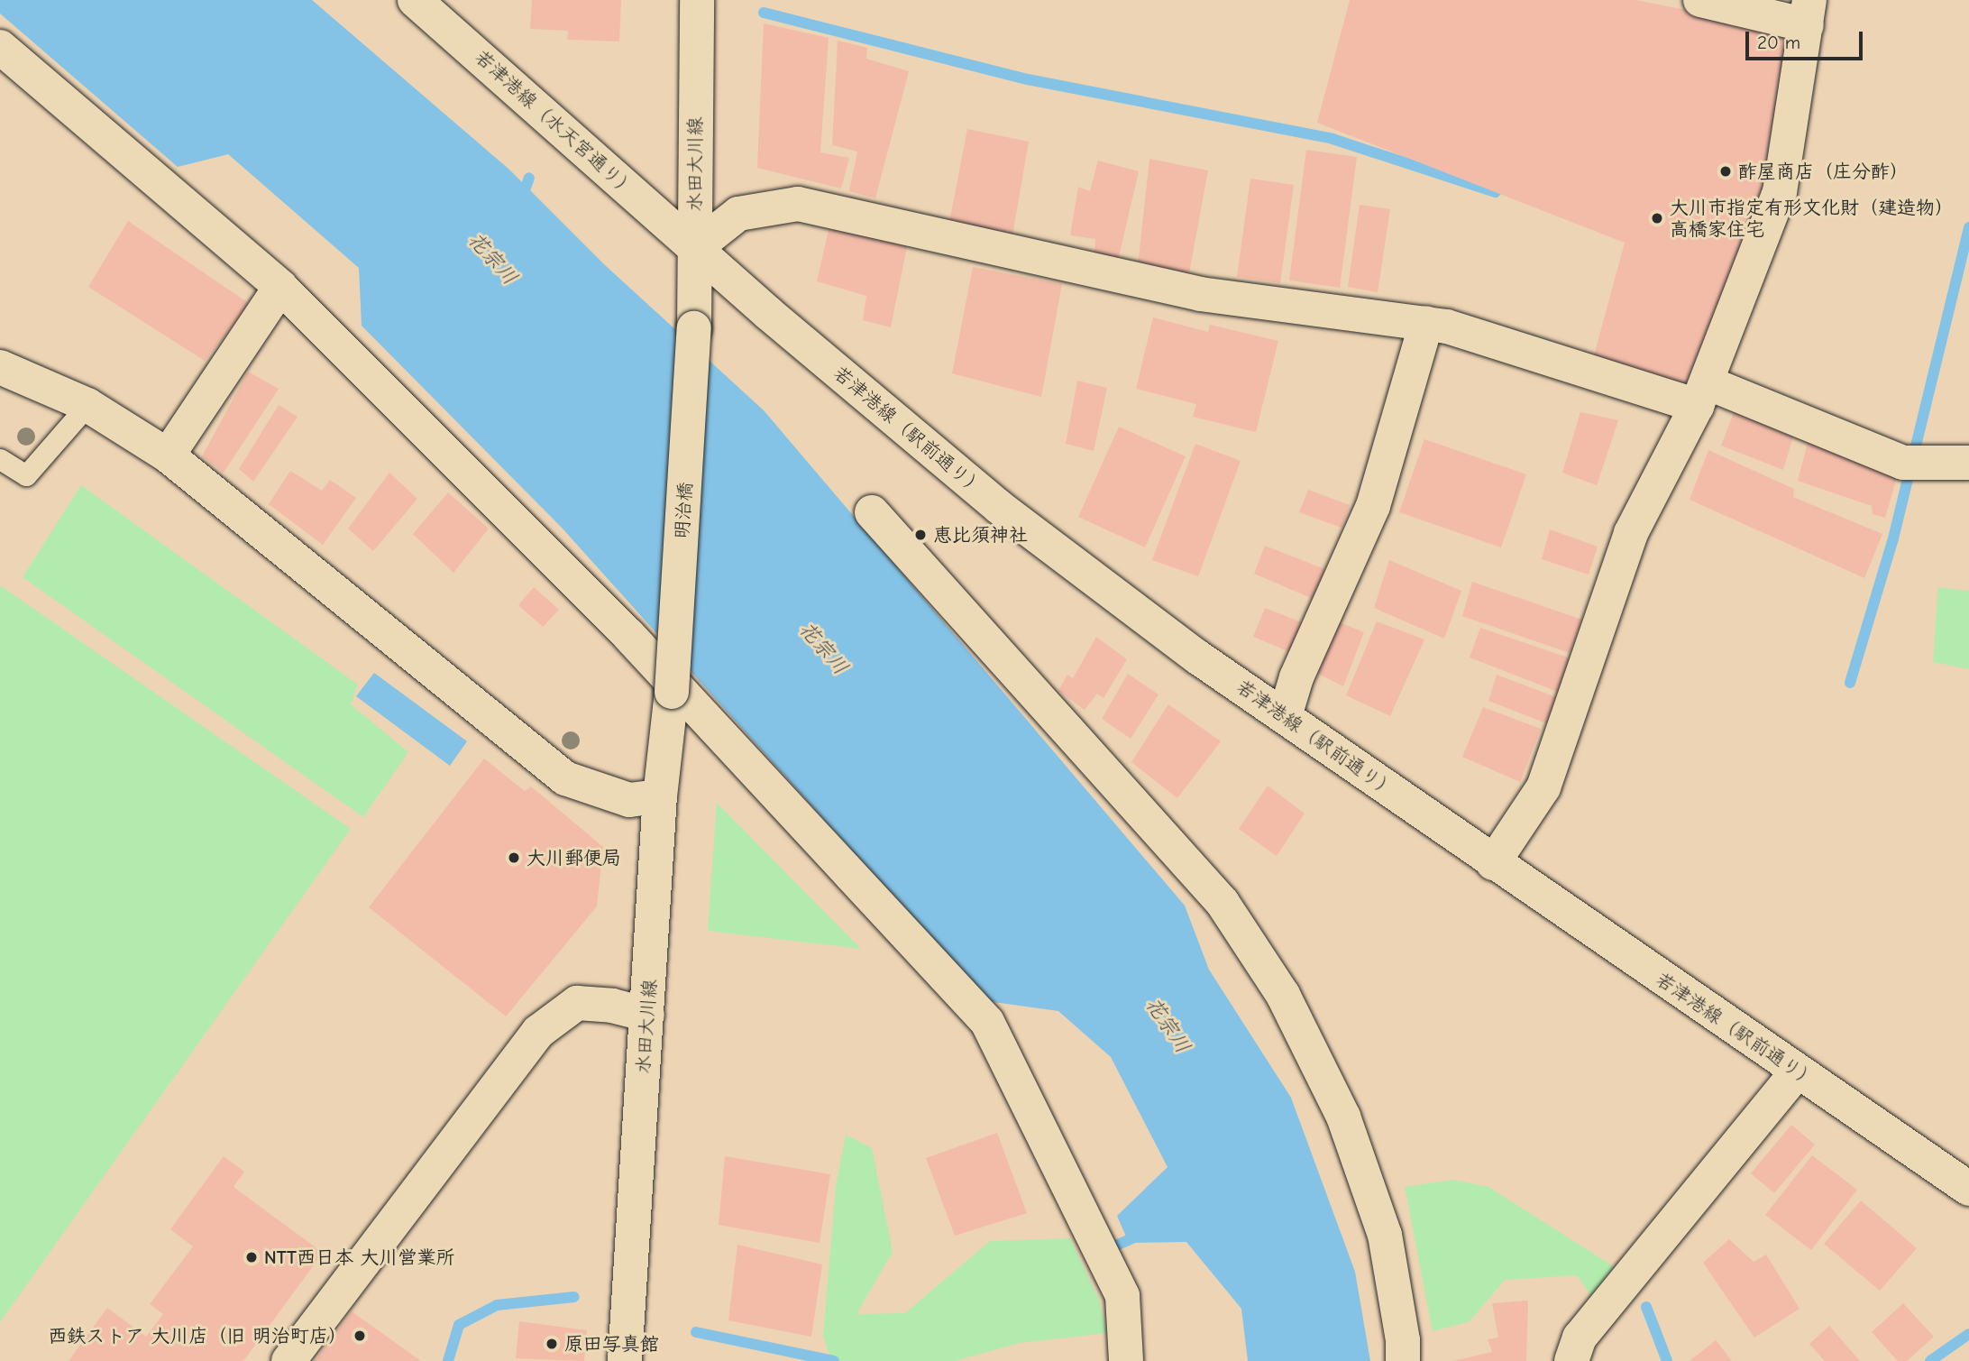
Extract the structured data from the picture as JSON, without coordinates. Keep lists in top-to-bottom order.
{
  "streets": {
    "street": [
      "若津港線（水天宮通り）",
      "水田大川線",
      "若津港線（駅前通り）",
      "明治橋"
    ]
  },
  "crossings": [
    ["若津港線（水天宮通り）", "水田大川線"],
    ["若津港線（水天宮通り）", "若津港線（駅前通り）"],
    ["水田大川線", "若津港線（駅前通り）"],
    ["水田大川線", "明治橋"]
  ],
  "water": ["花宗川"],
  "places": [
    "酢屋商店（庄分酢）",
    "大川市指定有形文化財（建造物） 高橋家住宅",
    "恵比須神社",
    "大川郵便局",
    "NTT西日本 大川営業所",
    "西鉄ストア 大川店（旧 明治町店）",
    "原田写真館"
  ],
  "scale_bar": "20 m"
}
